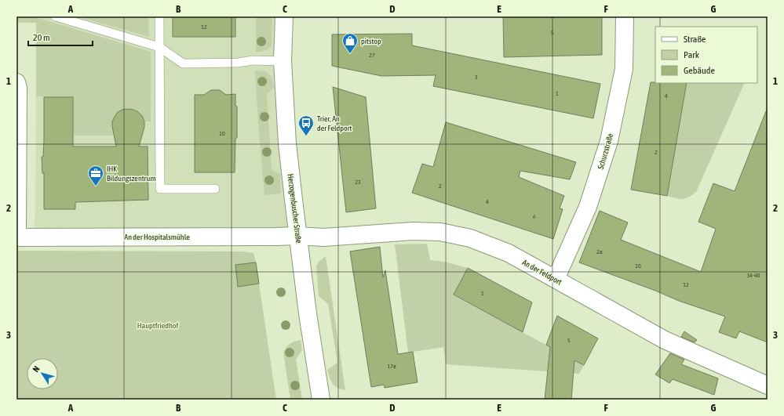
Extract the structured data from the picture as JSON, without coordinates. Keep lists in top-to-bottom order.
{
  "streets": {
    "street": [
      "Schurzstraße",
      "Herzogenbuscher Straße",
      "An der Hospitalsmühle",
      "An der Feldport"
    ]
  },
  "crossings": [
    ["Schurzstraße", "An der Feldport"],
    ["Herzogenbuscher Straße", "An der Hospitalsmühle"],
    ["Herzogenbuscher Straße", "An der Feldport"],
    ["An der Hospitalsmühle", "An der Feldport"]
  ],
  "parks": ["Hauptfriedhof"],
  "places": {
    "shop": ["pitstop"],
    "bus stop": ["Trier, An der Feldport"],
    "office": ["IHK Bildungszentrum"]
  },
  "house_numbers": [
    "12",
    "5",
    "27",
    "3",
    "1",
    "4",
    "10",
    "2",
    "23",
    "2",
    "4",
    "6",
    "2a",
    "10",
    "34-40",
    "12",
    "1",
    "5",
    "17a"
  ],
  "legend": ["Straße", "Park", "Gebäude"],
  "scale_bar": "20 m",
  "north": "top left",
  "grid": {
    "columns": [
      "A",
      "B",
      "C",
      "D",
      "E",
      "F",
      "G"
    ],
    "rows": ["1", "2", "3"]
  }
}
